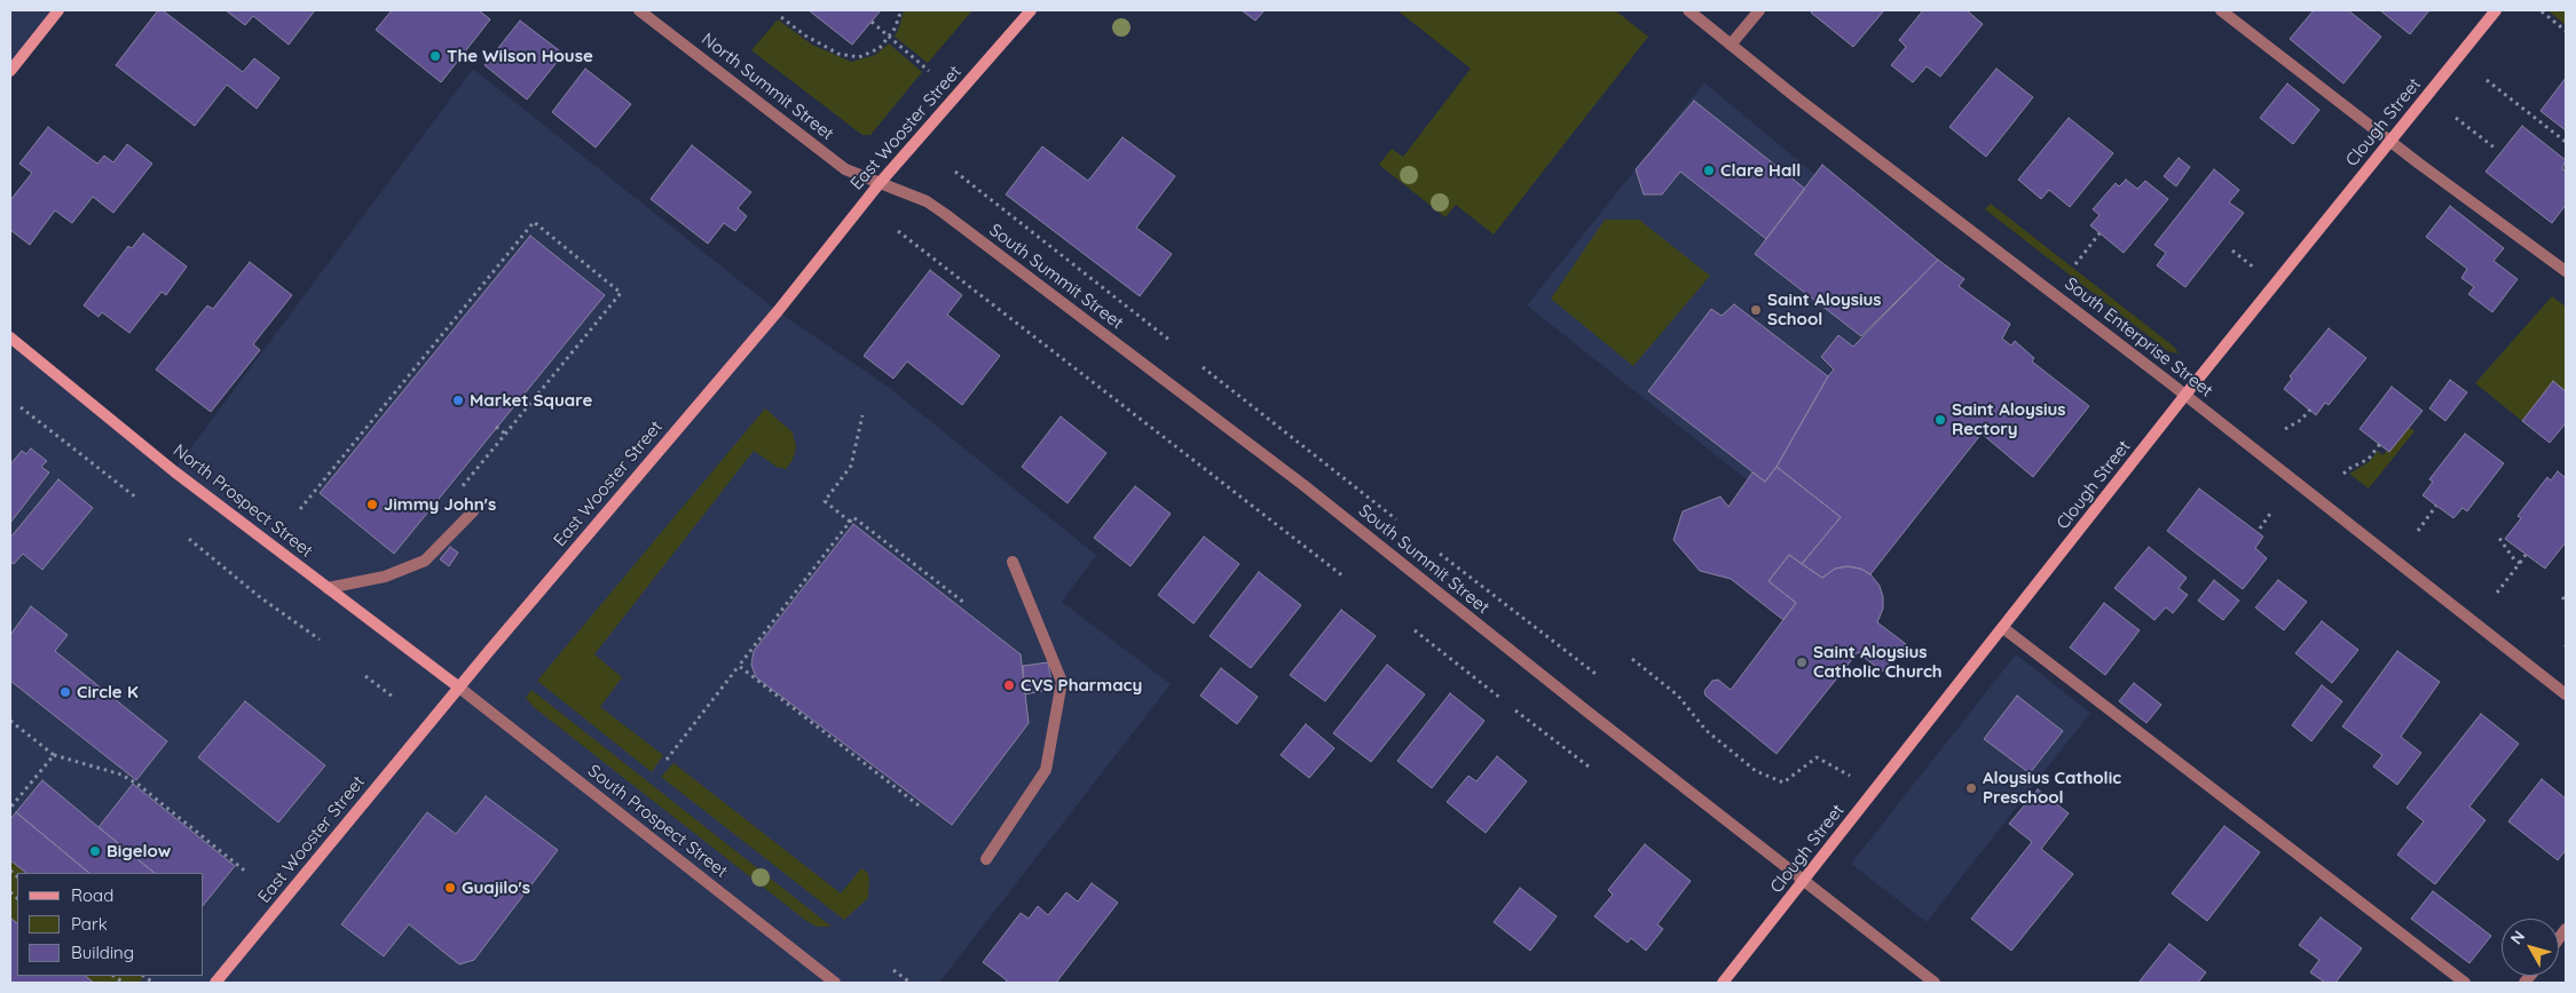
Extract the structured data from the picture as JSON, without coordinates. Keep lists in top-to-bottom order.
{
  "streets": {
    "street": [
      "North Summit Street",
      "Clough Street",
      "East Wooster Street",
      "South Summit Street",
      "South Enterprise Street",
      "North Prospect Street",
      "South Prospect Street"
    ]
  },
  "crossings": [
    ["North Summit Street", "East Wooster Street"],
    ["North Summit Street", "South Summit Street"],
    ["Clough Street", "South Summit Street"],
    ["Clough Street", "South Enterprise Street"],
    ["East Wooster Street", "South Summit Street"],
    ["East Wooster Street", "North Prospect Street"],
    ["East Wooster Street", "South Prospect Street"],
    ["North Prospect Street", "South Prospect Street"]
  ],
  "places": [
    "The Wilson House",
    "Clare Hall",
    "Saint Aloysius School",
    "Market Square",
    "Saint Aloysius Rectory",
    "Jimmy John's",
    "Saint Aloysius Catholic Church",
    "CVS Pharmacy",
    "Circle K",
    "Aloysius Catholic Preschool",
    "Bigelow",
    "Guajilo's"
  ],
  "legend": ["Road", "Park", "Building"],
  "north": "top left"
}
